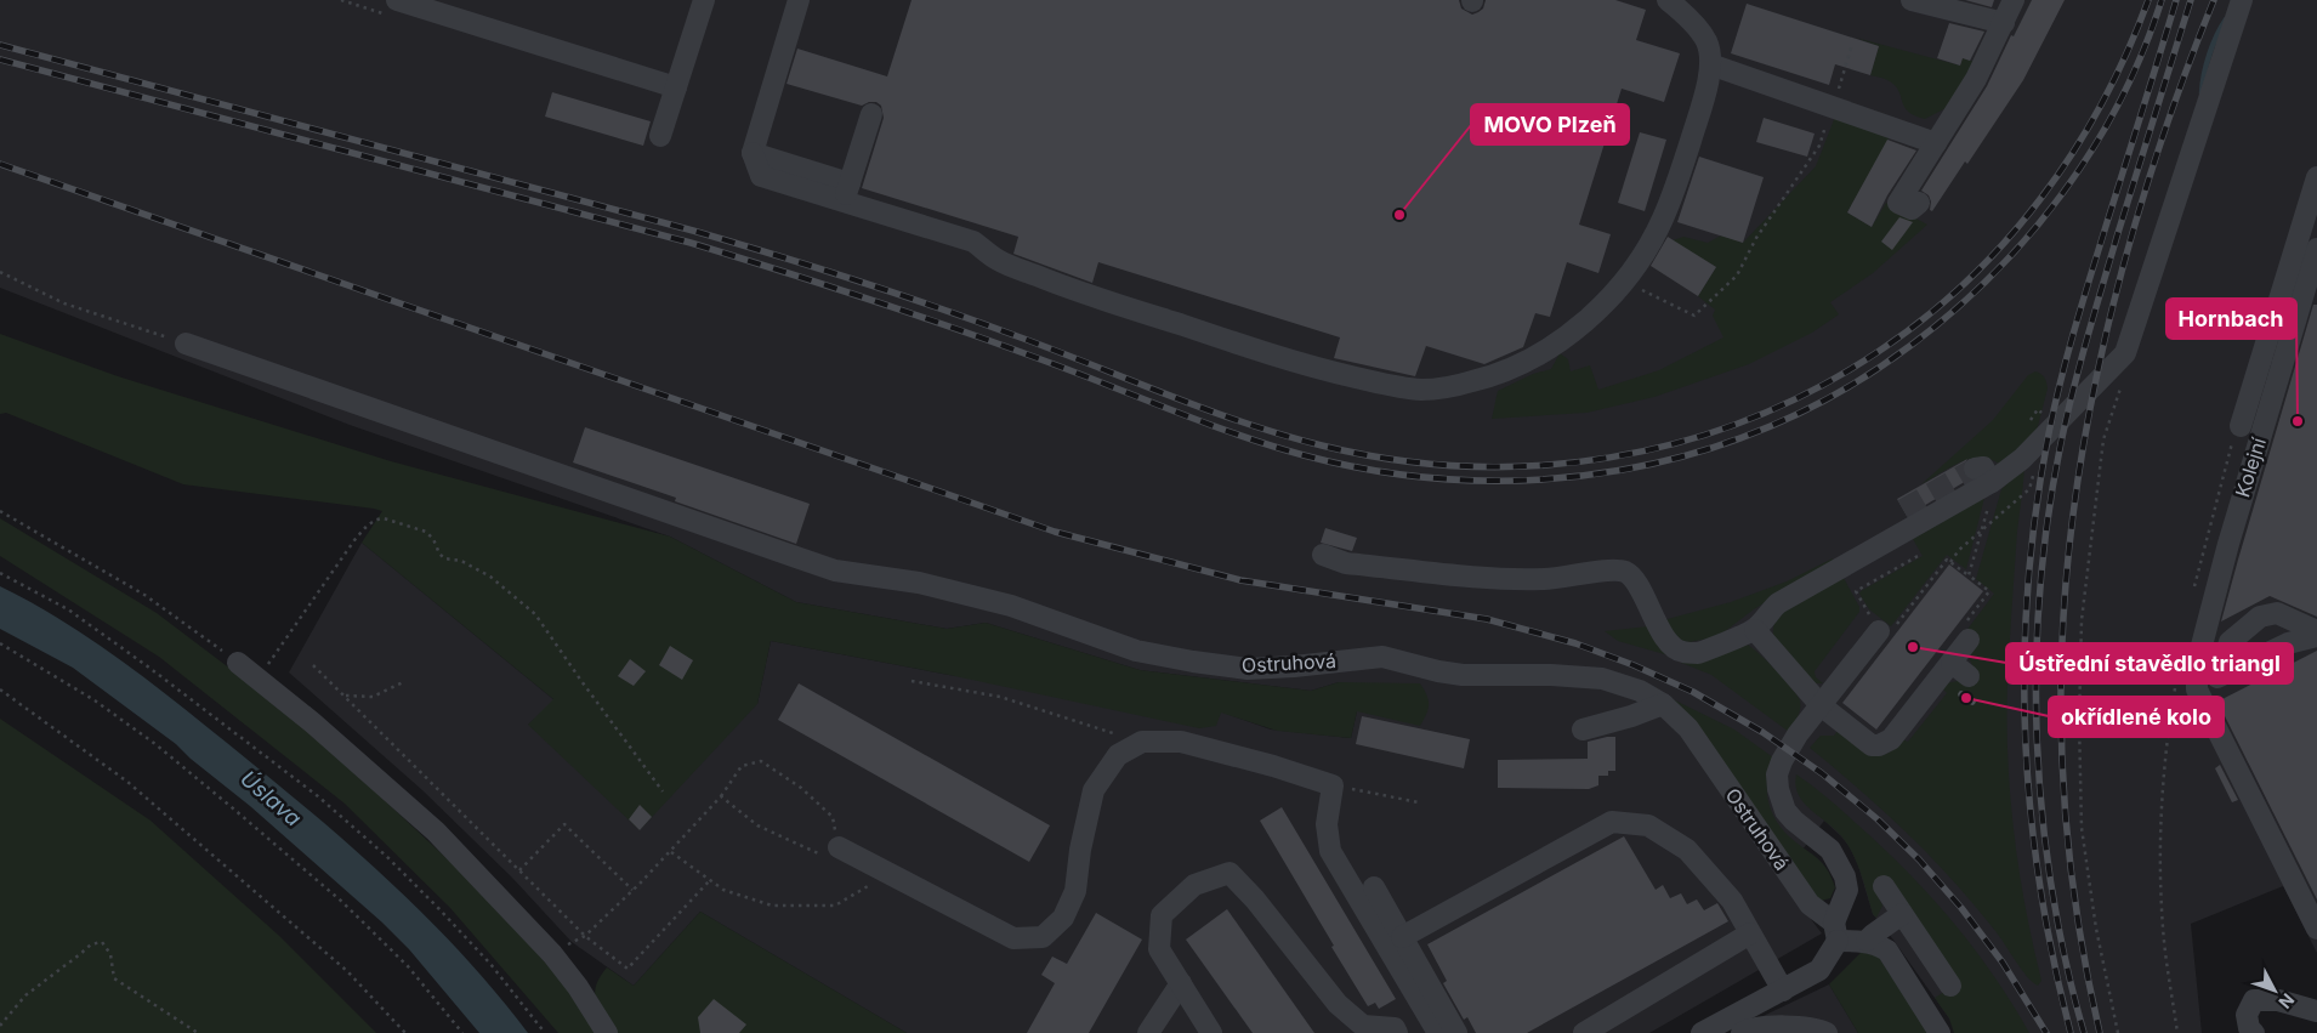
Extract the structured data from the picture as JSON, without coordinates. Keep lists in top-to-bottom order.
{
  "streets": {
    "street": ["Kolejní", "Ostruhová"]
  },
  "water": ["Úslava"],
  "places": [
    "MOVO Plzeň",
    "Hornbach",
    "Ústřední stavědlo triangl",
    "okřídlené kolo"
  ],
  "north": "bottom right"
}
